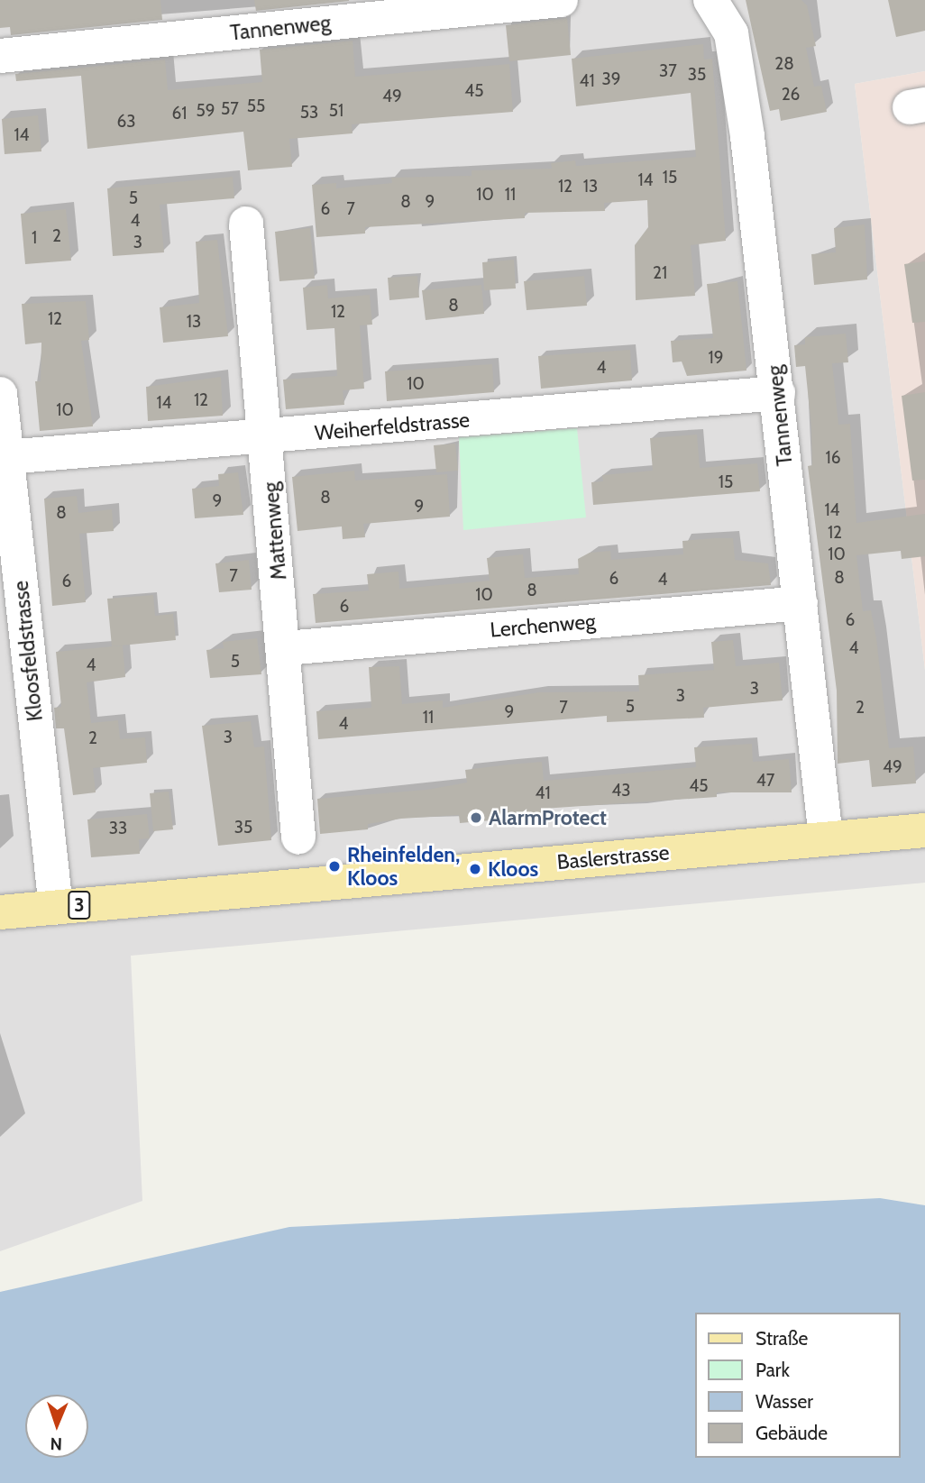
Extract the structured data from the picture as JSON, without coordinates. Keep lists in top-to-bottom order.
{
  "streets": {
    "main road": ["Baslerstrasse", "3"],
    "street": [
      "Tannenweg",
      "Weiherfeldstrasse",
      "Mattenweg",
      "Lerchenweg",
      "Kloosfeldstrasse"
    ]
  },
  "crossings": [
    ["Tannenweg", "Weiherfeldstrasse"],
    ["Tannenweg", "Lerchenweg"],
    ["Tannenweg", "Baslerstrasse"],
    ["Weiherfeldstrasse", "Mattenweg"],
    ["Weiherfeldstrasse", "Kloosfeldstrasse"],
    ["Mattenweg", "Lerchenweg"],
    ["Kloosfeldstrasse", "Baslerstrasse"]
  ],
  "places": ["AlarmProtect", "Rheinfelden, Kloos", "Kloos"],
  "house_numbers": [
    "28",
    "37",
    "35",
    "39",
    "41",
    "45",
    "26",
    "49",
    "55",
    "57",
    "59",
    "51",
    "53",
    "61",
    "63",
    "14",
    "15",
    "14",
    "12",
    "13",
    "10",
    "11",
    "5",
    "8",
    "9",
    "6",
    "7",
    "4",
    "2",
    "1",
    "3",
    "21",
    "8",
    "12",
    "12",
    "13",
    "19",
    "4",
    "10",
    "12",
    "14",
    "10",
    "16",
    "15",
    "8",
    "9",
    "9",
    "14",
    "8",
    "12",
    "10",
    "7",
    "8",
    "6",
    "4",
    "6",
    "8",
    "10",
    "6",
    "6",
    "4",
    "5",
    "4",
    "3",
    "3",
    "5",
    "7",
    "2",
    "9",
    "11",
    "4",
    "3",
    "2",
    "49",
    "47",
    "45",
    "43",
    "41",
    "35",
    "33"
  ],
  "legend": [
    "Straße",
    "Park",
    "Wasser",
    "Gebäude"
  ],
  "north": "bottom"
}
